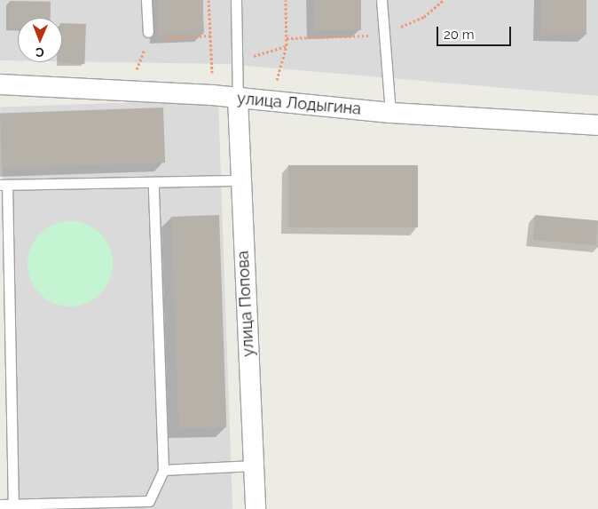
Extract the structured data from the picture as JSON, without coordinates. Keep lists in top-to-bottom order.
{
  "streets": {
    "street": ["улица Лодыгина", "улица Попова"]
  },
  "crossings": [
    ["улица Лодыгина", "улица Попова"]
  ],
  "scale_bar": "20 m",
  "north": "bottom"
}
